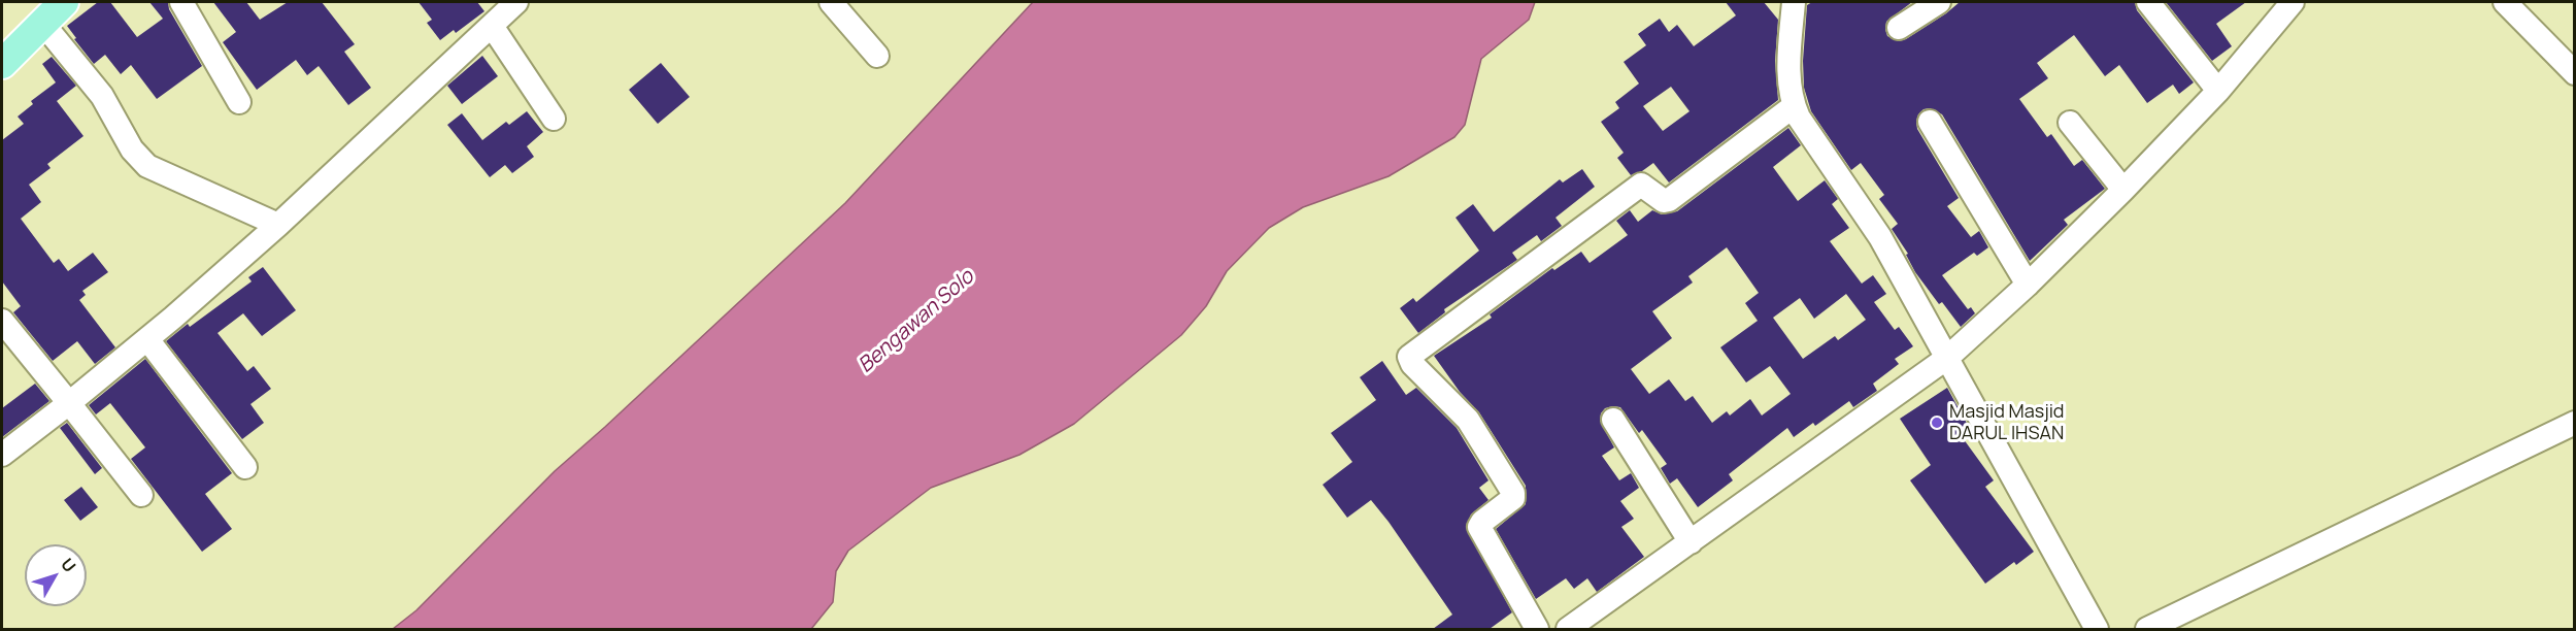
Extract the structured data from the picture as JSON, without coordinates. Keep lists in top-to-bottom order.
{
  "water": ["Bengawan Solo"],
  "places": ["Masjid Masjid DARUL IHSAN"],
  "north": "top right"
}
